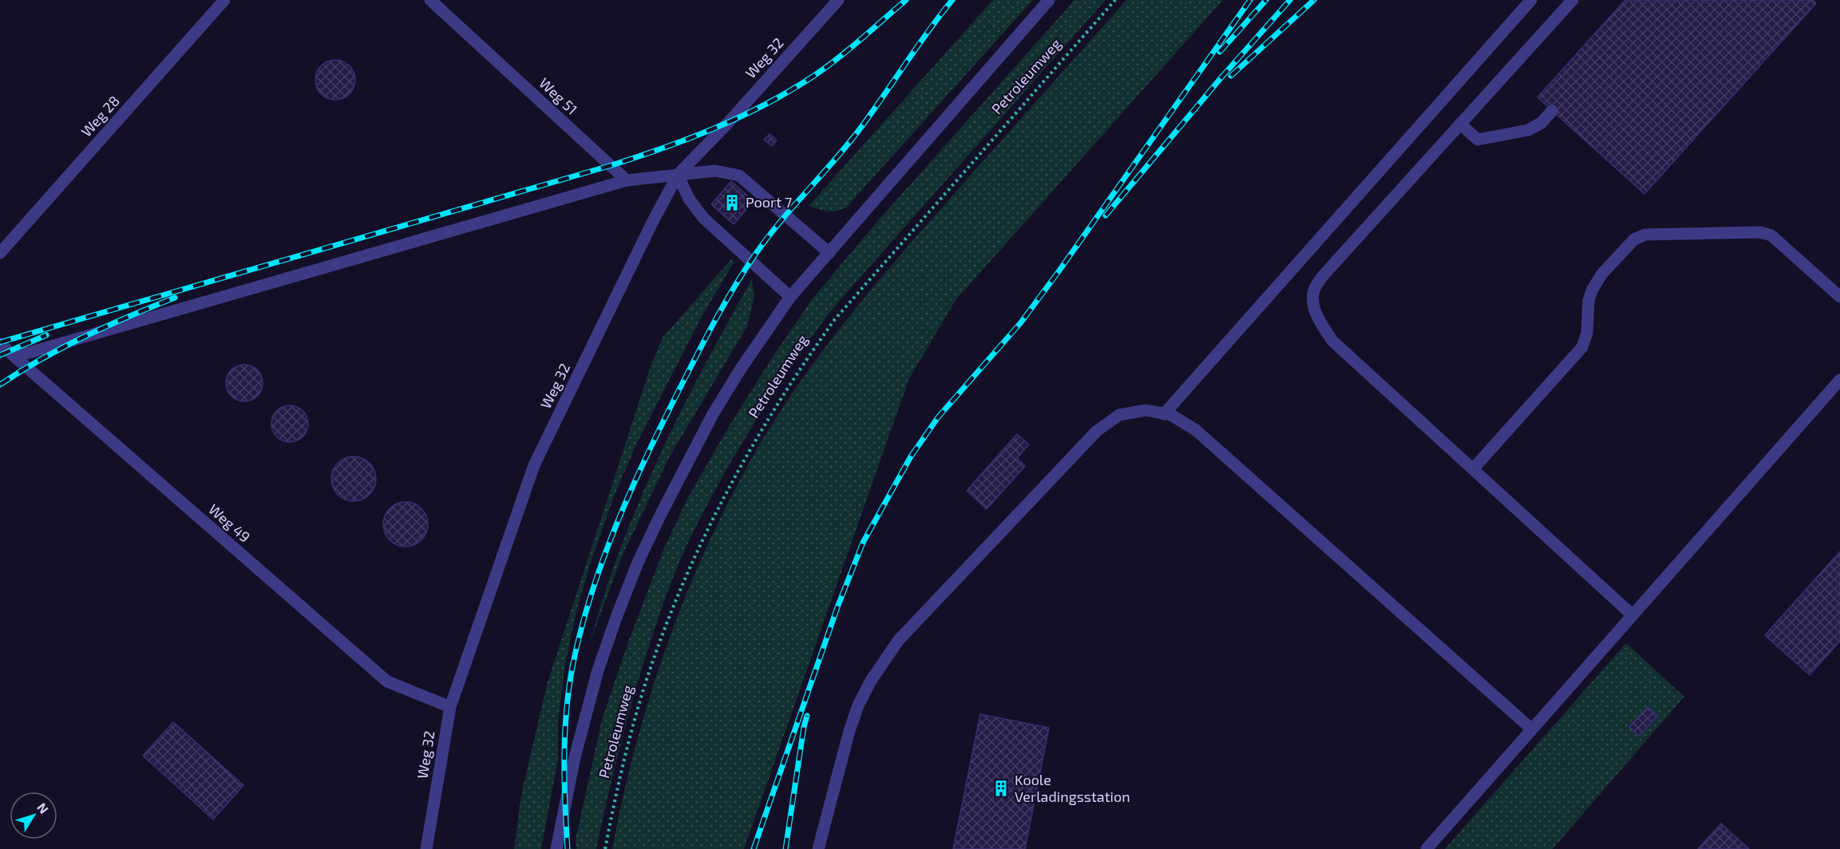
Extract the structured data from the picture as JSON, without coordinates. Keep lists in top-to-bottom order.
{
  "streets": {
    "street": [
      "Weg 32",
      "Weg 51",
      "Weg 28",
      "Weg 49"
    ],
    "path": ["Petroleumweg"]
  },
  "crossings": [
    ["Weg 32", "Weg 49"]
  ],
  "places": {
    "building": ["Poort 7", "Koole Verladingsstation"]
  },
  "north": "top right"
}
